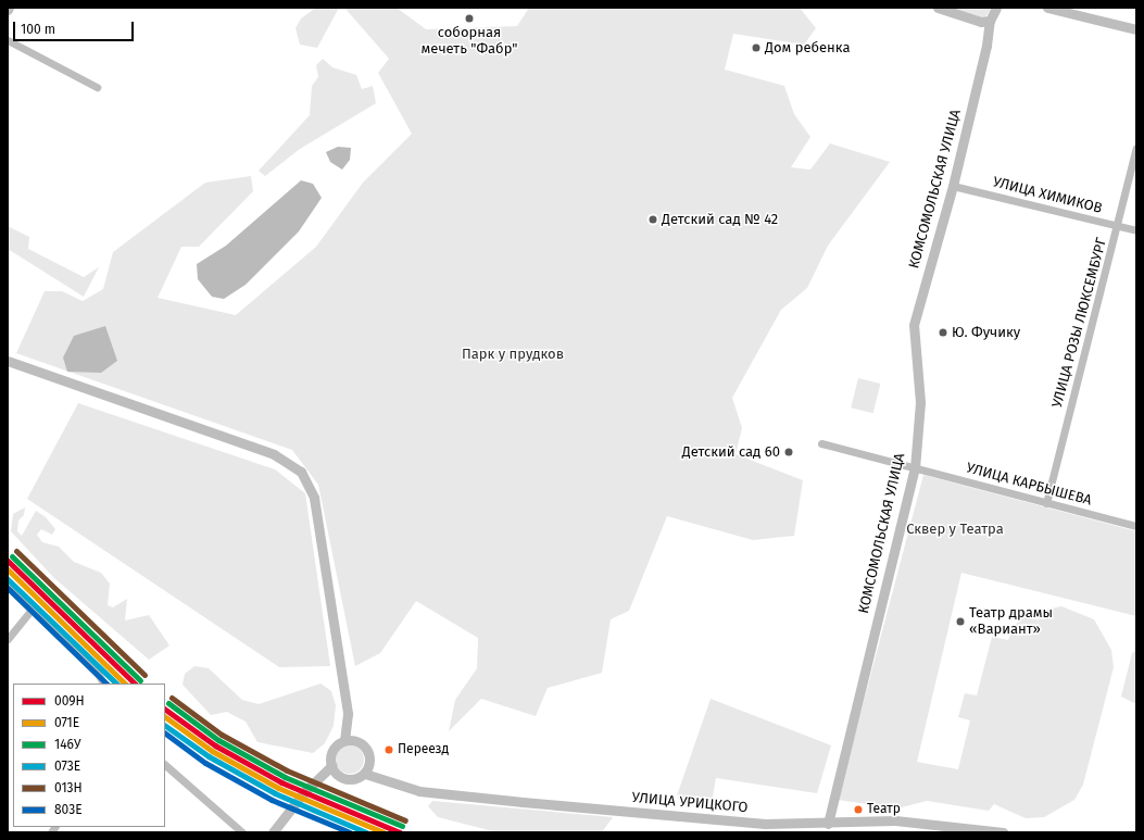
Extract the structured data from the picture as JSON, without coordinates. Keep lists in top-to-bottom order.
{
  "streets": {
    "street": [
      "КОМСОМОЛЬСКАЯ УЛИЦА",
      "УЛИЦА ХИМИКОВ",
      "УЛИЦА РОЗЫ ЛЮКСЕМБУРГ",
      "УЛИЦА КАРБЫШЕВА",
      "УЛИЦА УРИЦКОГО"
    ]
  },
  "crossings": [
    ["КОМСОМОЛЬСКАЯ УЛИЦА", "УЛИЦА ХИМИКОВ"],
    ["КОМСОМОЛЬСКАЯ УЛИЦА", "УЛИЦА КАРБЫШЕВА"],
    ["КОМСОМОЛЬСКАЯ УЛИЦА", "УЛИЦА УРИЦКОГО"],
    ["УЛИЦА ХИМИКОВ", "УЛИЦА РОЗЫ ЛЮКСЕМБУРГ"],
    ["УЛИЦА РОЗЫ ЛЮКСЕМБУРГ", "УЛИЦА КАРБЫШЕВА"]
  ],
  "parks": ["Парк у прудков", "Сквер у Театра"],
  "places": [
    "соборная мечеть \"Фабр\"",
    "Дом ребенка",
    "Детский сад № 42",
    "Ю. Фучику",
    "Детский сад 60",
    "Театр драмы «Вариант»",
    "Переезд",
    "Театр"
  ],
  "lines": [
    "transit line 013Н",
    "transit line 146У",
    "transit line 009Н",
    "transit line 071Е",
    "transit line 073Е",
    "transit line 803Е"
  ],
  "legend": [
    "009Н",
    "071Е",
    "146У",
    "073Е",
    "013Н",
    "803Е"
  ],
  "scale_bar": "100 m"
}
